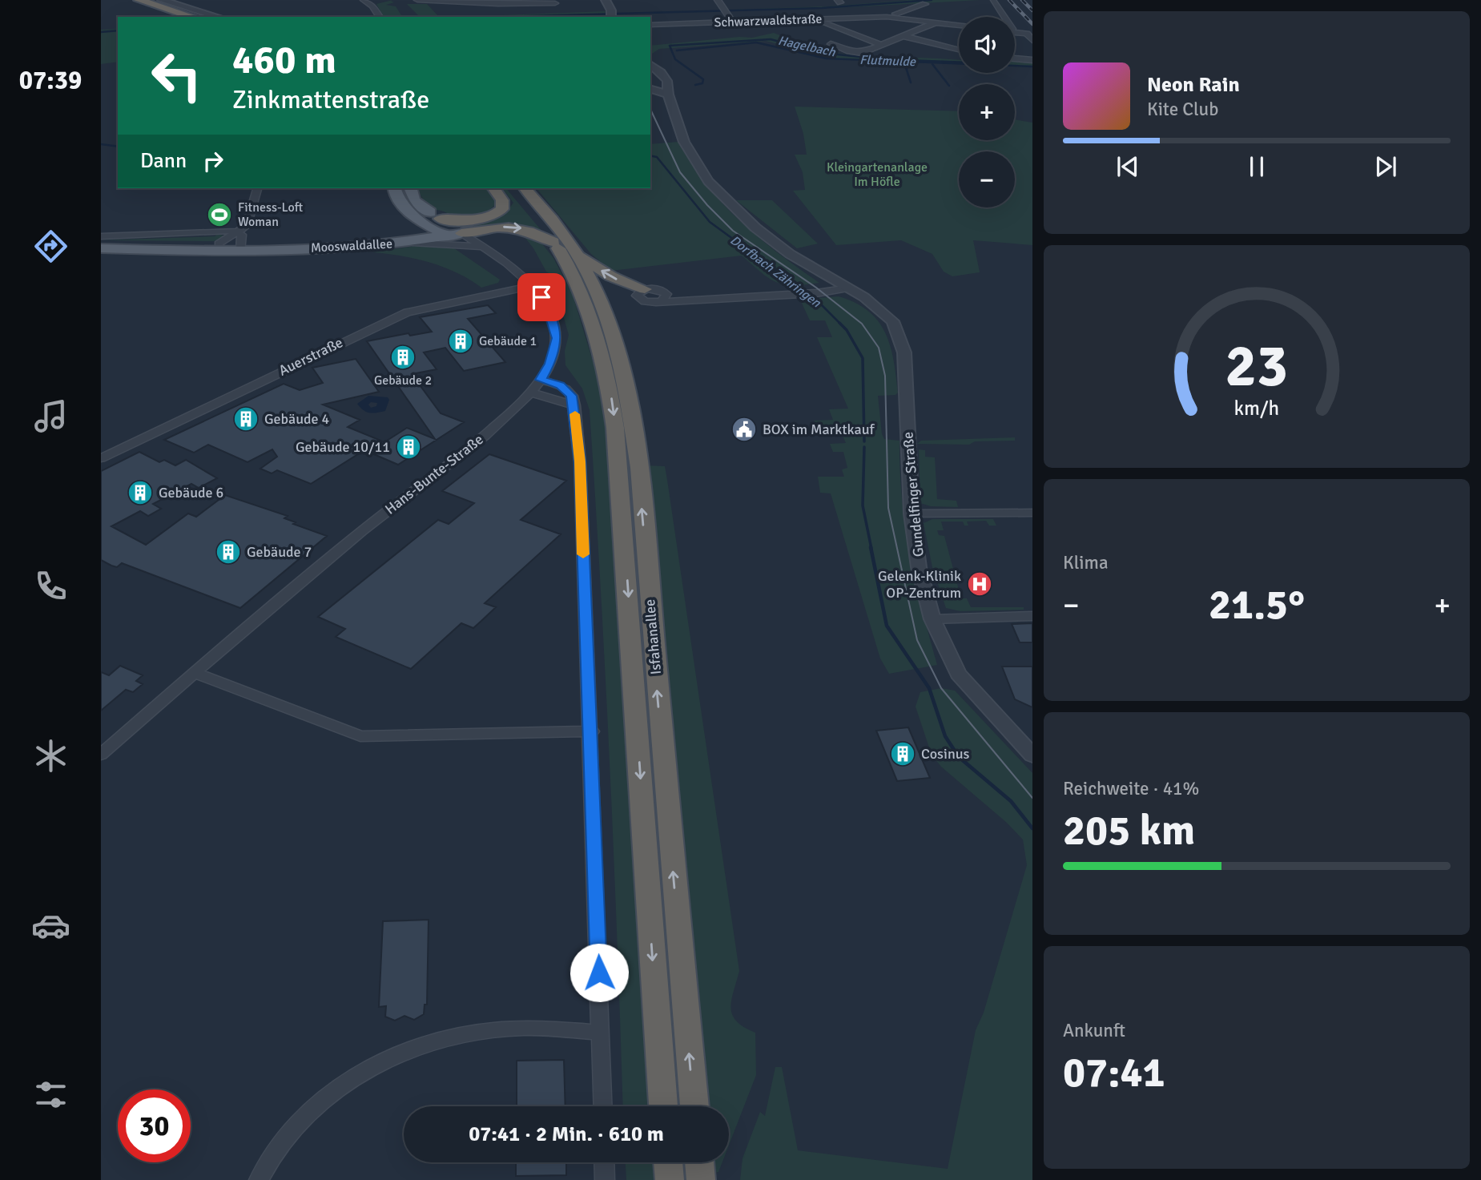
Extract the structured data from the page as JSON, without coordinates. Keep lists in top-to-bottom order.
{
  "streets": {
    "highway": ["Isfahanallee"],
    "main road": ["Mooswaldallee", "Hans-Bunte-Straße"],
    "street": ["Schwarzwaldstraße", "Auerstraße", "Gundelfinger Straße"]
  },
  "crossings": [
    ["Mooswaldallee", "Hans-Bunte-Straße"],
    ["Auerstraße", "Hans-Bunte-Straße"]
  ],
  "water": ["Hagelbach", "Flutmulde", "Dorfbach Zähringen"],
  "parks": ["Kleingartenanlage Im Höfle"],
  "places": {
    "sports": ["Fitness-Loft Woman"],
    "building": [
      "Gebäude 1",
      "Gebäude 2",
      "Gebäude 4",
      "Gebäude 10/11",
      "Gebäude 6",
      "Gebäude 7",
      "Cosinus"
    ],
    "public building": ["BOX im Marktkauf"],
    "hospital": ["Gelenk-Klinik OP-Zentrum"]
  },
  "page": {
    "tabs": "07:39",
    "map_buttons": ["+", "−"],
    "turn": ["460 m", "Zinkmattenstraße"],
    "song": ["Neon Rain", "Kite Club"],
    "then": "Dann",
    "tile": [
      "Klima",
      ["Reichweite · 41%", "205 km"],
      ["Ankunft", "07:41"]
    ],
    "heat": ["−", "21.5°", "+"],
    "limit": "30",
    "trip": "07:41 · 2 Min. · 610 m",
    "gauge": ["23", "km/h"]
  }
}
